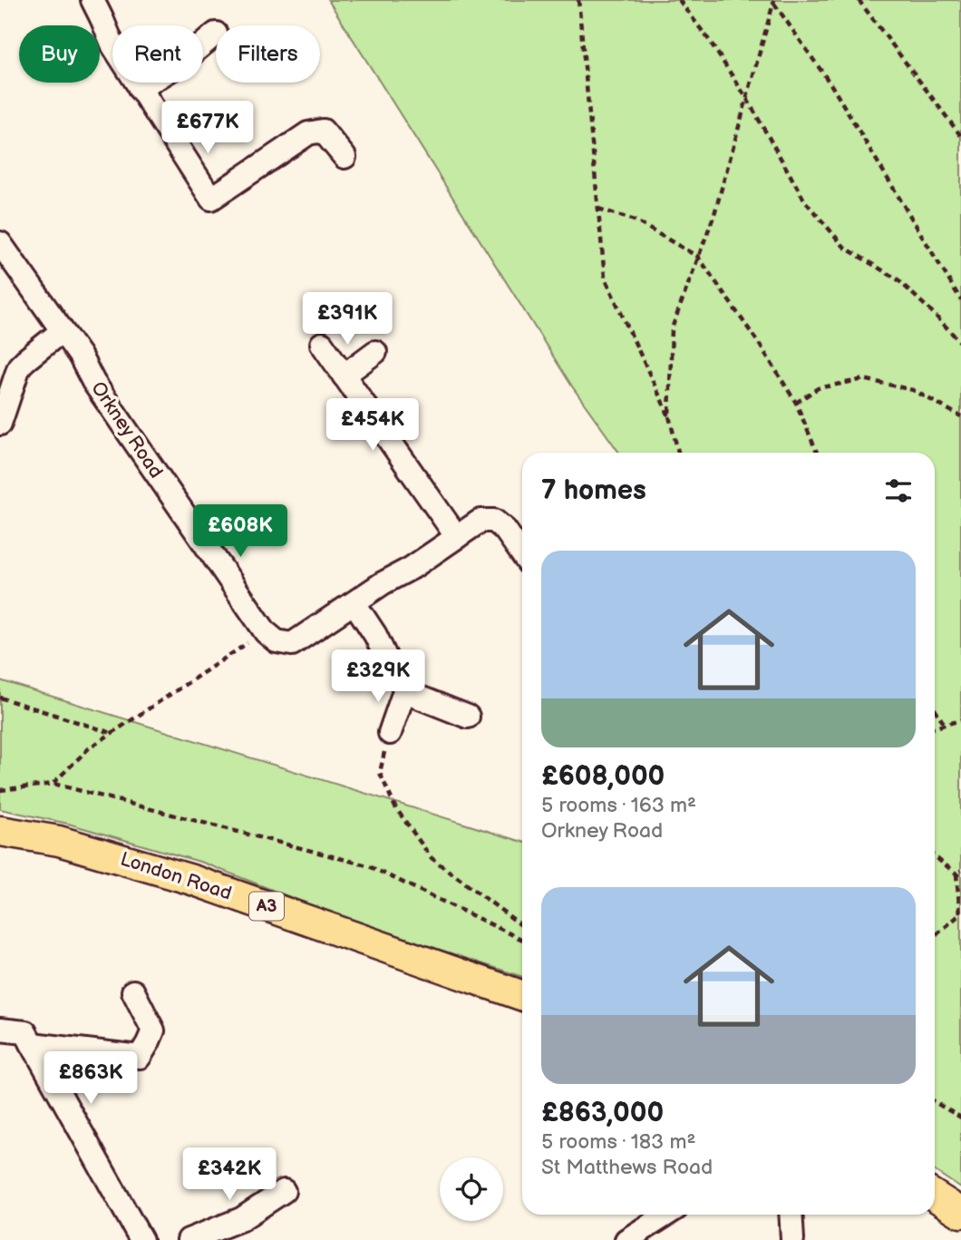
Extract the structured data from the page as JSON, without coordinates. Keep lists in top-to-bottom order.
{
  "streets": {
    "main road": ["London Road", "A3"],
    "street": ["Orkney Road"]
  },
  "page": {
    "chip": ["Buy", "Rent", "Filters"],
    "price": [
      "£677K",
      "£391K",
      "£454K",
      "£608K",
      "£329K",
      "£863K",
      "£342K"
    ],
    "heading": "7 homes",
    "list": [
      {
        "name": "£608,000",
        "note": "5 rooms · 163 m² · Orkney Road"
      },
      {
        "name": "£863,000",
        "note": "5 rooms · 183 m² · St Matthews Road"
      }
    ]
  }
}
